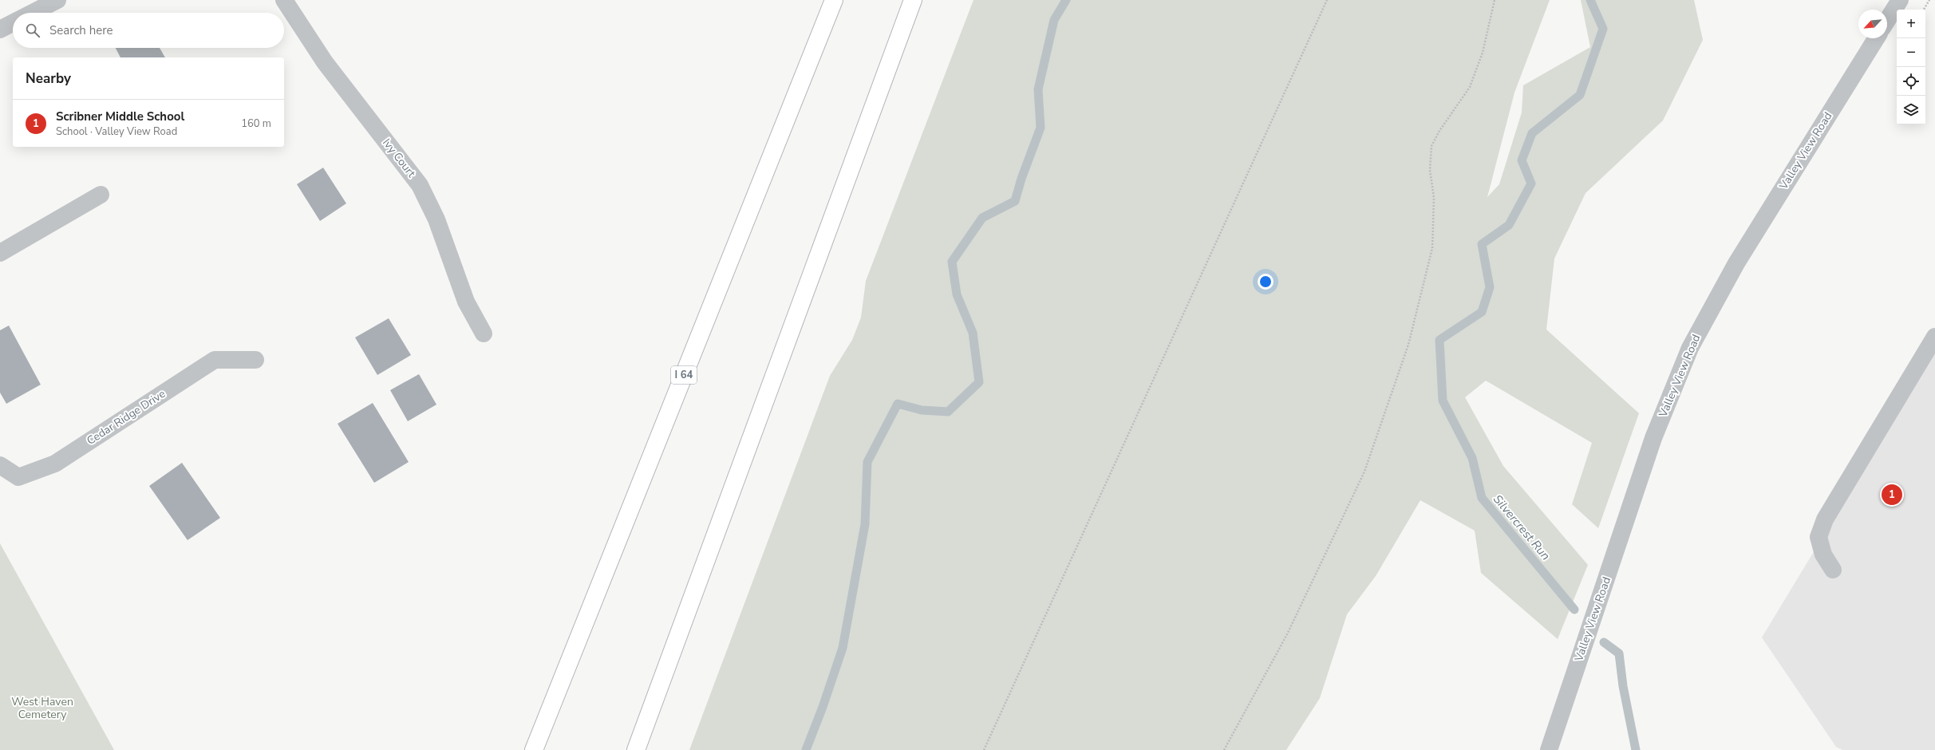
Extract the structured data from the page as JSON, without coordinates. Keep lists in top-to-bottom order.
{
  "streets": {
    "highway": ["I 64"],
    "street": ["Valley View Road", "Ivy Court", "Cedar Ridge Drive"]
  },
  "water": ["Silvercrest Run"],
  "parks": ["West Haven Cemetery"],
  "north": "bottom left",
  "page": {
    "map_buttons": ["+", "−"],
    "search": "Search here",
    "heading": "Nearby",
    "list": [
      {
        "mark": "1",
        "name": "Scribner Middle School",
        "note": "School · Valley View Road",
        "value": "160 m"
      }
    ],
    "pins": "1"
  }
}
